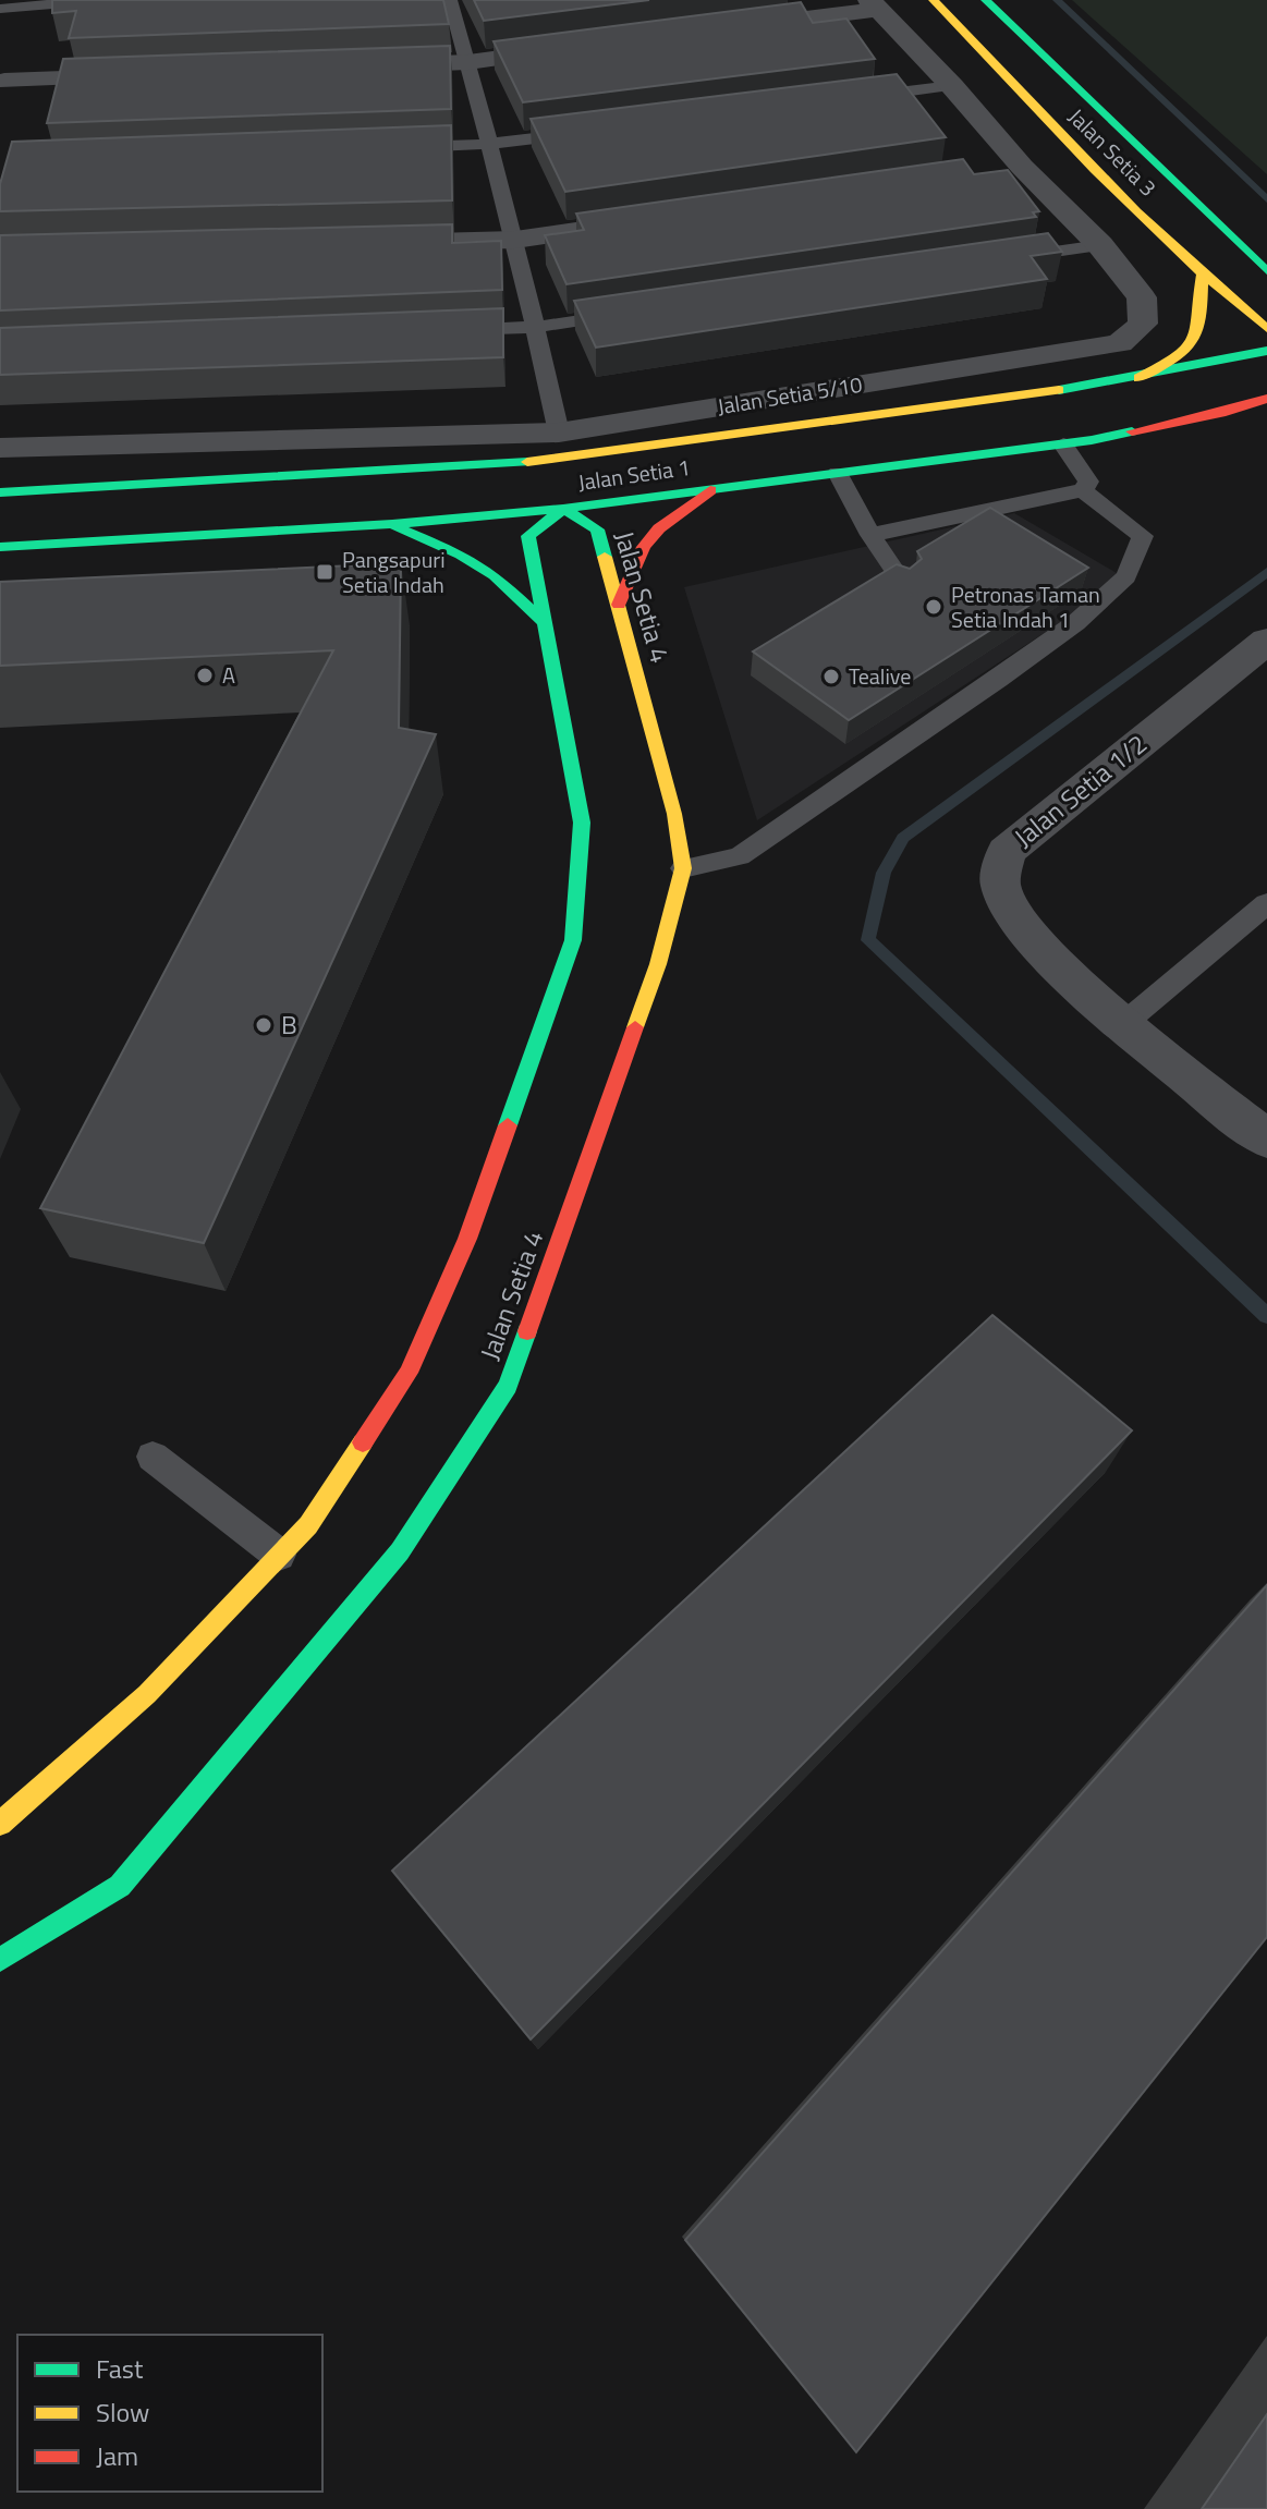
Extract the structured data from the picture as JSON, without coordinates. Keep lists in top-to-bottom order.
{
  "streets": {
    "street": [
      "Jalan Setia 3",
      "Jalan Setia 5/10",
      "Jalan Setia 1",
      "Jalan Setia 4",
      "Jalan Setia 1/2"
    ]
  },
  "crossings": [
    ["Jalan Setia 1", "Jalan Setia 4"]
  ],
  "places": {
    "transit": ["Pangsapuri Setia Indah"],
    "other": [
      "Petronas Taman Setia Indah 1",
      "A",
      "Tealive",
      "B"
    ]
  },
  "legend": ["Fast", "Slow", "Jam"]
}
